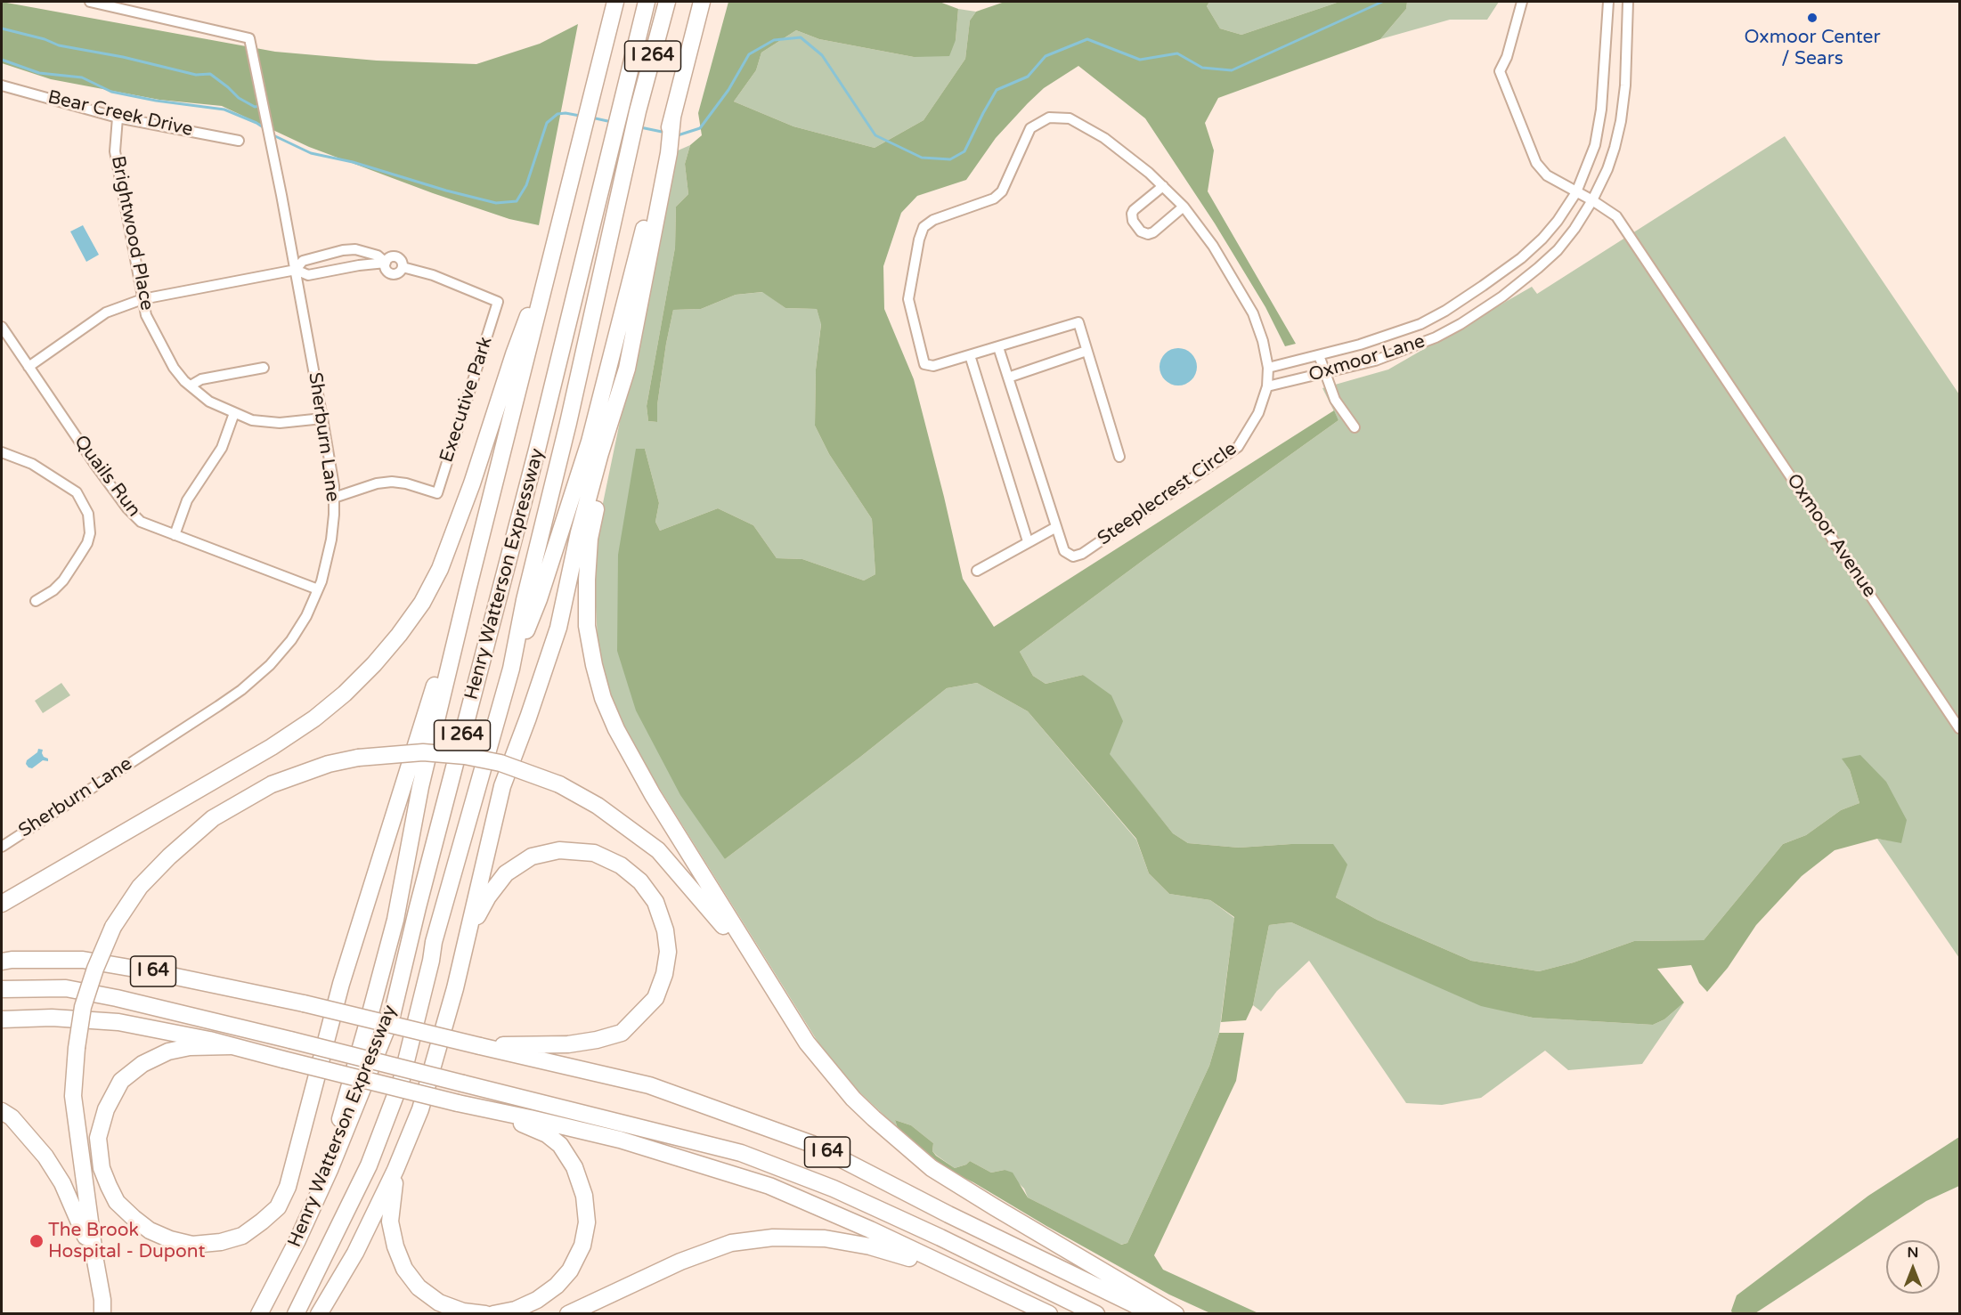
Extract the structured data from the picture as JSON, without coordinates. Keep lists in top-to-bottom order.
{
  "streets": {
    "highway": ["I 264", "Henry Watterson Expressway", "I 64"],
    "street": [
      "Bear Creek Drive",
      "Brightwood Place",
      "Oxmoor Lane",
      "Executive Park",
      "Sherburn Lane",
      "Quails Run",
      "Steeplecrest Circle",
      "Oxmoor Avenue"
    ]
  },
  "crossings": [
    ["Bear Creek Drive", "Brightwood Place"],
    ["Brightwood Place", "Sherburn Lane"],
    ["Oxmoor Lane", "Steeplecrest Circle"],
    ["Oxmoor Lane", "Oxmoor Avenue"],
    ["Executive Park", "Sherburn Lane"],
    ["Sherburn Lane", "Quails Run"]
  ],
  "places": ["Oxmoor Center / Sears", "The Brook Hospital - Dupont"],
  "north": "top"
}
